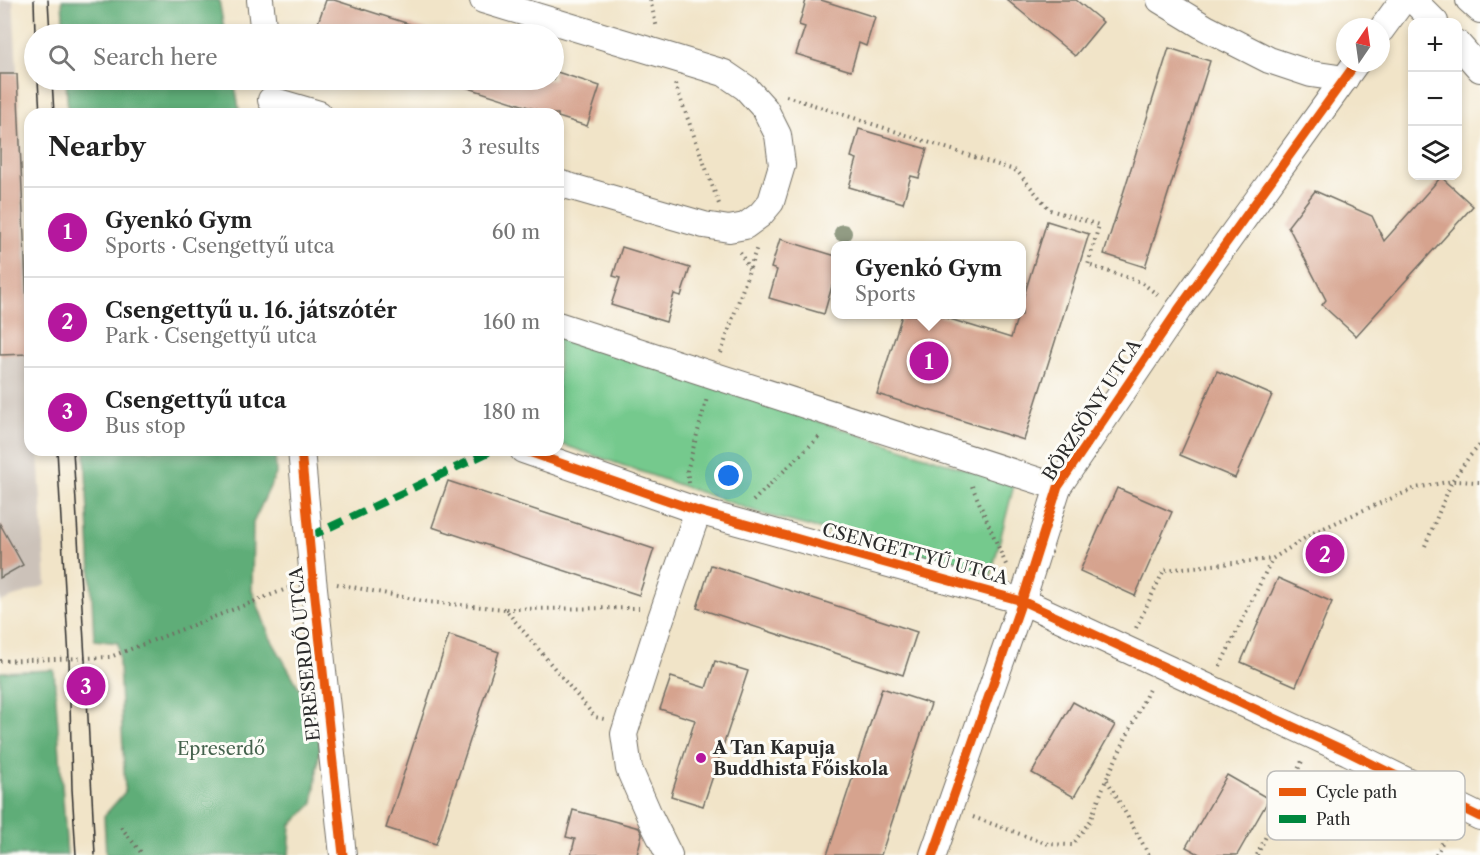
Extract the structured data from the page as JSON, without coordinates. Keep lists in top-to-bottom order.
{
  "streets": {
    "street": ["BÖRZSÖNY UTCA", "CSENGETTYŰ UTCA", "EPRESERDŐ UTCA"]
  },
  "crossings": [
    ["BÖRZSÖNY UTCA", "CSENGETTYŰ UTCA"]
  ],
  "parks": ["Epreserdő"],
  "places": ["A Tan Kapuja Buddhista Főiskola"],
  "legend": ["Cycle path", "Path"],
  "north": "top",
  "page": {
    "map_buttons": ["+", "−"],
    "search": "Search here",
    "heading": ["Nearby", "3 results"],
    "list": [
      {
        "mark": "1",
        "name": "Gyenkó Gym",
        "note": "Sports · Csengettyű utca",
        "value": "60 m"
      },
      {
        "mark": "2",
        "name": "Csengettyű u. 16. játszótér",
        "note": "Park · Csengettyű utca",
        "value": "160 m"
      },
      {
        "mark": "3",
        "name": "Csengettyű utca",
        "note": "Bus stop",
        "value": "180 m"
      }
    ],
    "popup": ["Gyenkó Gym", "Sports"],
    "pins": ["1", "2", "3"]
  }
}
